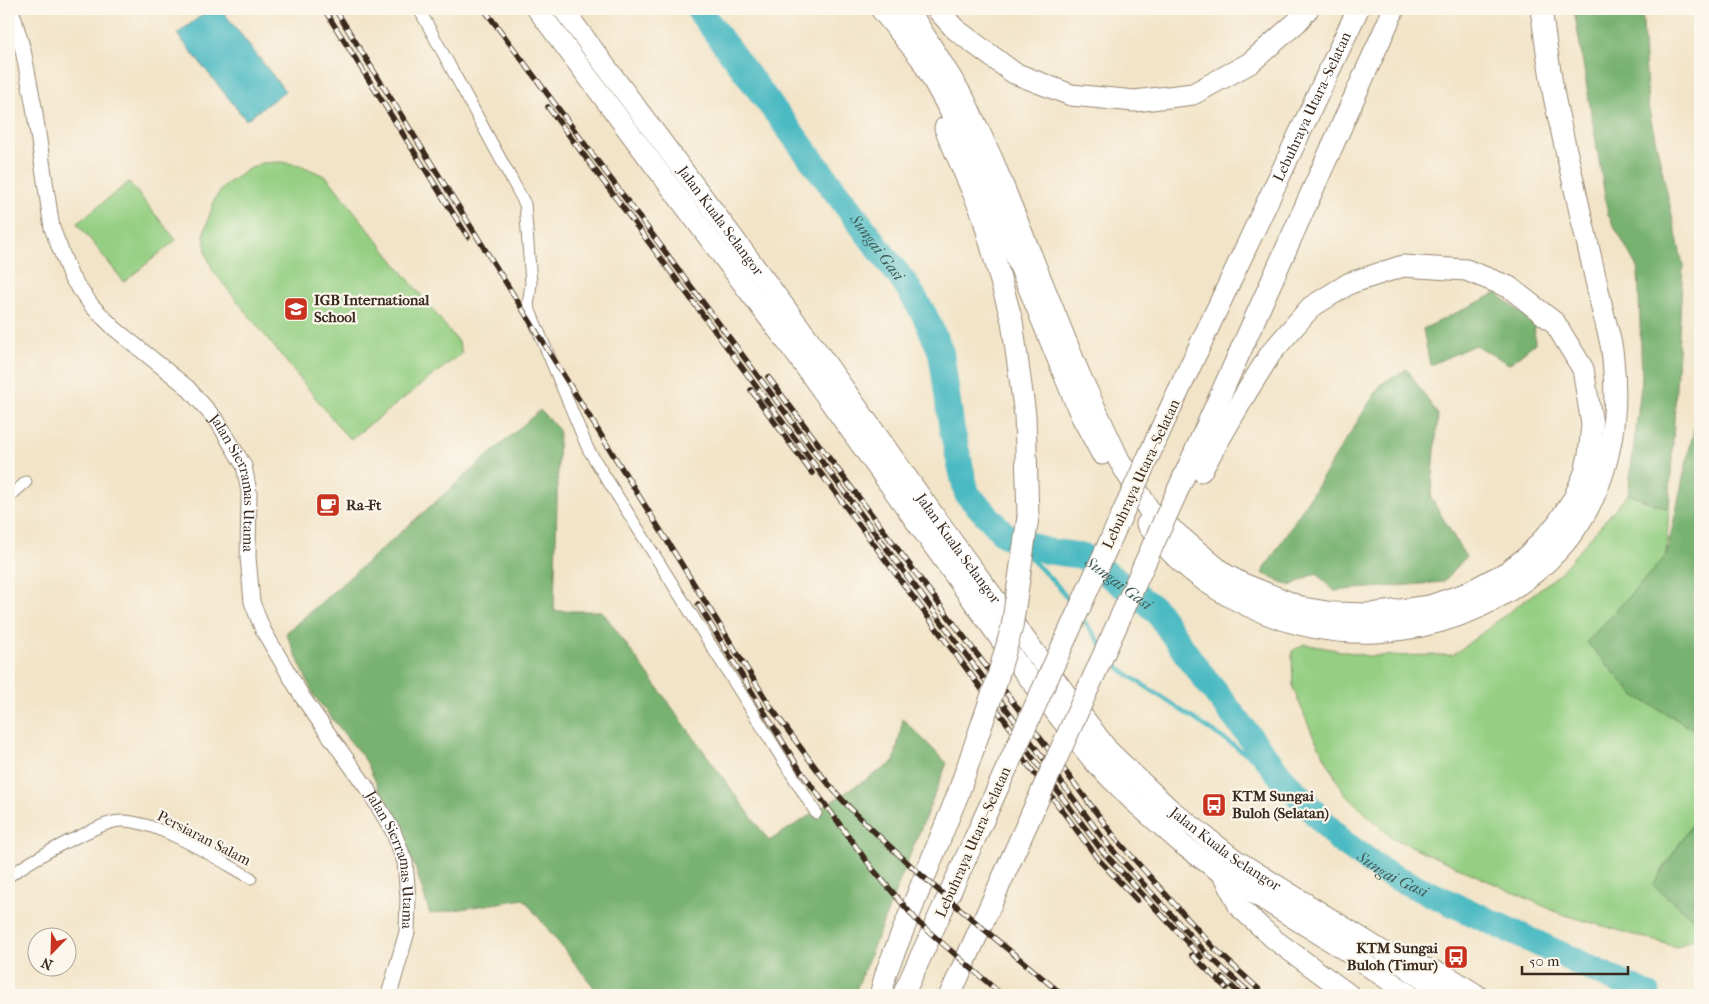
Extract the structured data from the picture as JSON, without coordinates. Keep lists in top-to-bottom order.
{
  "streets": {
    "highway": ["Lebuhraya Utara–Selatan", "Jalan Kuala Selangor"],
    "street": ["Jalan Sierramas Utama", "Persiaran Salam"]
  },
  "water": ["Sungai Gasi"],
  "places": {
    "school or university": ["IGB International School"],
    "cafe": ["Ra-Ft"],
    "bus stop": ["KTM Sungai Buloh (Selatan)", "KTM Sungai Buloh (Timur)"]
  },
  "scale_bar": "50 m",
  "north": "bottom left"
}
